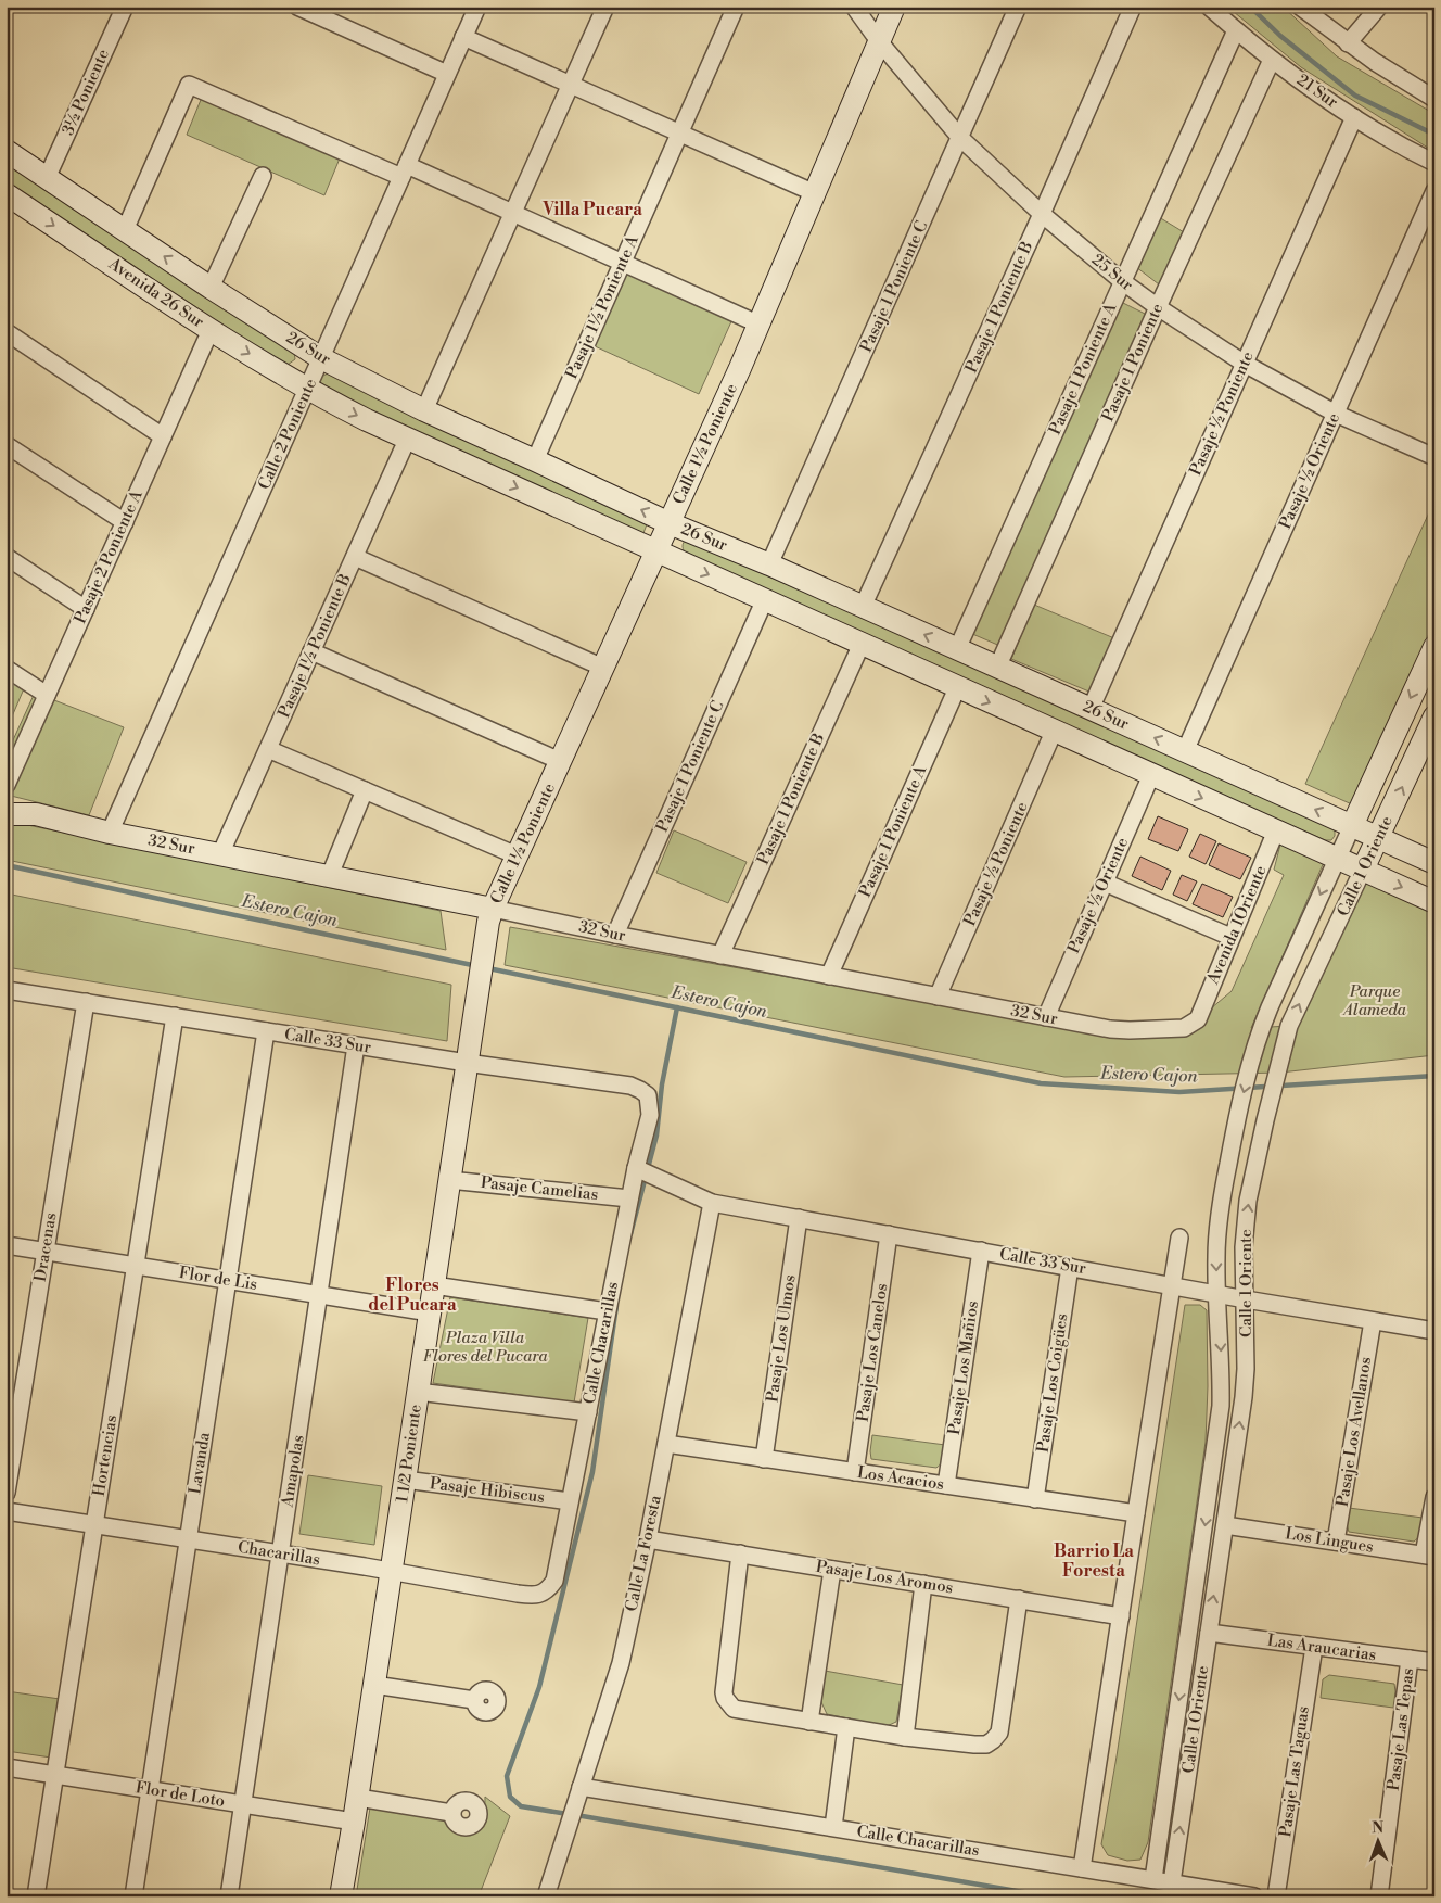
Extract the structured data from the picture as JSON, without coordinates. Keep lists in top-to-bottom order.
{
  "streets": {
    "street": [
      "21 Sur",
      "3½ Poniente",
      "25 Sur",
      "Pasaje 1 Poniente C",
      "Avenida 26 Sur",
      "Pasaje 1½ Poniente A",
      "Pasaje 1 Poniente B",
      "26 Sur",
      "Pasaje 1 Poniente",
      "Pasaje 1 Poniente A",
      "Pasaje ½ Poniente",
      "Calle 2 Poniente",
      "Calle 1½ Poniente",
      "Pasaje ½ Oriente",
      "Pasaje 2 Poniente A",
      "Pasaje 1½ Poniente B",
      "32 Sur",
      "Calle 1 Oriente",
      "Avenida 1Oriente",
      "Calle 33 Sur",
      "Pasaje Camelias",
      "Dracenas",
      "Flor de Lis",
      "Pasaje Los Ulmos",
      "Calle Chacarillas",
      "Pasaje Los Canelos",
      "Pasaje Los Mañios",
      "Pasaje Los Coigües",
      "Pasaje Los Avellanos",
      "1 1/2 Poniente",
      "Hortencias",
      "Lavanda",
      "Amapolas",
      "Los Acacios",
      "Pasaje Hibiscus",
      "Los Lingues",
      "Chacarillas",
      "Calle La Foresta",
      "Pasaje Los Aromos",
      "Las Araucarias",
      "Pasaje Las Tepas",
      "Pasaje Las Taguas",
      "Flor de Loto"
    ]
  },
  "crossings": [
    ["21 Sur", "Pasaje 1 Poniente"],
    ["21 Sur", "Pasaje 1 Poniente A"],
    ["21 Sur", "Pasaje ½ Poniente"],
    ["3½ Poniente", "26 Sur"],
    ["25 Sur", "Pasaje 1 Poniente C"],
    ["25 Sur", "Pasaje 1 Poniente B"],
    ["25 Sur", "Pasaje 1 Poniente"],
    ["25 Sur", "Pasaje 1 Poniente A"],
    ["25 Sur", "Pasaje ½ Poniente"],
    ["25 Sur", "Calle 1½ Poniente"],
    ["25 Sur", "Pasaje ½ Oriente"],
    ["Pasaje 1 Poniente C", "26 Sur"],
    ["Pasaje 1 Poniente C", "32 Sur"],
    ["Avenida 26 Sur", "26 Sur"],
    ["Avenida 26 Sur", "Calle 2 Poniente"],
    ["Avenida 26 Sur", "Pasaje 2 Poniente A"],
    ["Pasaje 1½ Poniente A", "26 Sur"],
    ["Pasaje 1 Poniente B", "26 Sur"],
    ["Pasaje 1 Poniente B", "32 Sur"],
    ["26 Sur", "Pasaje 1 Poniente"],
    ["26 Sur", "Pasaje 1 Poniente A"],
    ["26 Sur", "Pasaje ½ Poniente"],
    ["26 Sur", "Calle 2 Poniente"],
    ["26 Sur", "Calle 1½ Poniente"],
    ["26 Sur", "Pasaje ½ Oriente"],
    ["26 Sur", "Pasaje 1½ Poniente B"],
    ["26 Sur", "Calle 1 Oriente"],
    ["26 Sur", "Avenida 1Oriente"],
    ["Pasaje 1 Poniente A", "32 Sur"],
    ["Pasaje ½ Poniente", "32 Sur"],
    ["Calle 2 Poniente", "32 Sur"],
    ["Calle 1½ Poniente", "32 Sur"],
    ["Calle 1½ Poniente", "1 1/2 Poniente"],
    ["Pasaje ½ Oriente", "32 Sur"],
    ["Pasaje 1½ Poniente B", "32 Sur"],
    ["32 Sur", "Avenida 1Oriente"],
    ["Calle 1 Oriente", "Calle 33 Sur"],
    ["Calle 1 Oriente", "Calle Chacarillas"],
    ["Calle 1 Oriente", "Los Lingues"],
    ["Calle 1 Oriente", "Las Araucarias"],
    ["Calle 33 Sur", "Dracenas"],
    ["Calle 33 Sur", "Pasaje Los Ulmos"],
    ["Calle 33 Sur", "Calle Chacarillas"],
    ["Calle 33 Sur", "Pasaje Los Canelos"],
    ["Calle 33 Sur", "Pasaje Los Mañios"],
    ["Calle 33 Sur", "Pasaje Los Coigües"],
    ["Calle 33 Sur", "Pasaje Los Avellanos"],
    ["Calle 33 Sur", "1 1/2 Poniente"],
    ["Calle 33 Sur", "Hortencias"],
    ["Calle 33 Sur", "Lavanda"],
    ["Calle 33 Sur", "Amapolas"],
    ["Calle 33 Sur", "Calle La Foresta"],
    ["Pasaje Camelias", "Calle Chacarillas"],
    ["Pasaje Camelias", "1 1/2 Poniente"],
    ["Dracenas", "Flor de Lis"],
    ["Flor de Lis", "1 1/2 Poniente"],
    ["Flor de Lis", "Hortencias"],
    ["Flor de Lis", "Lavanda"],
    ["Flor de Lis", "Amapolas"],
    ["Pasaje Los Ulmos", "Los Acacios"],
    ["Calle Chacarillas", "Pasaje Hibiscus"],
    ["Calle Chacarillas", "Chacarillas"],
    ["Calle Chacarillas", "Calle La Foresta"],
    ["Pasaje Los Canelos", "Los Acacios"],
    ["Pasaje Los Mañios", "Los Acacios"],
    ["Pasaje Los Coigües", "Los Acacios"],
    ["Pasaje Los Avellanos", "Los Lingues"],
    ["1 1/2 Poniente", "Pasaje Hibiscus"],
    ["1 1/2 Poniente", "Chacarillas"],
    ["1 1/2 Poniente", "Flor de Loto"],
    ["Hortencias", "Chacarillas"],
    ["Hortencias", "Flor de Loto"],
    ["Lavanda", "Chacarillas"],
    ["Lavanda", "Flor de Loto"],
    ["Amapolas", "Chacarillas"],
    ["Amapolas", "Flor de Loto"],
    ["Los Acacios", "Calle La Foresta"],
    ["Calle La Foresta", "Pasaje Los Aromos"],
    ["Las Araucarias", "Pasaje Las Tepas"],
    ["Las Araucarias", "Pasaje Las Taguas"]
  ],
  "districts": ["Villa Pucara", "Flores del Pucara", "Barrio La Foresta"],
  "water": ["Estero Cajon"],
  "parks": ["Parque Alameda", "Plaza Villa Flores del Pucara"],
  "north": "top"
}
